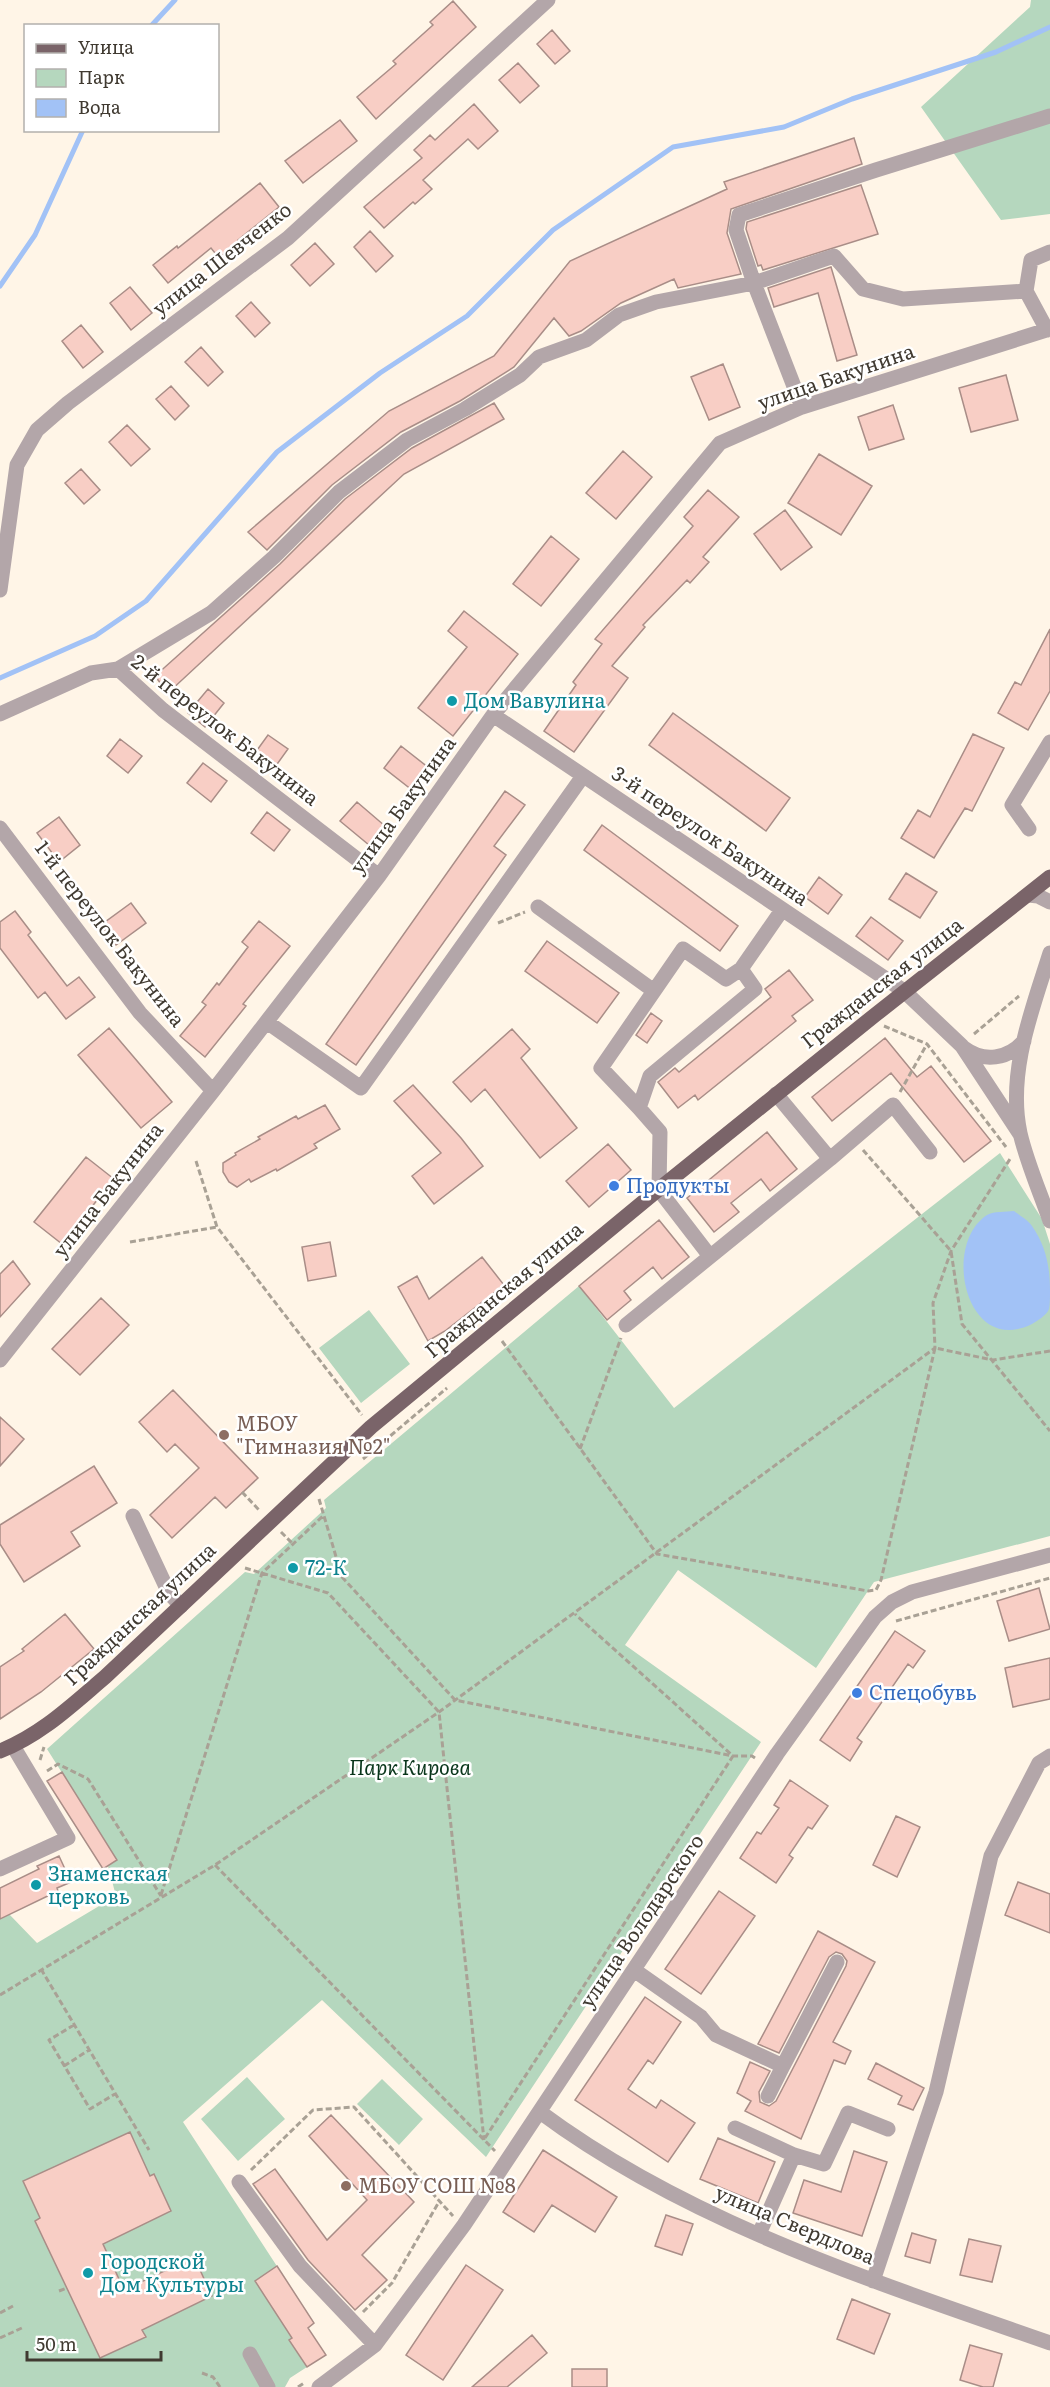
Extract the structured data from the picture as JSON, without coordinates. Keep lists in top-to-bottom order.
{
  "streets": {
    "main road": ["Гражданская улица"],
    "street": [
      "улица Шевченко",
      "улица Бакунина",
      "2-й переулок Бакунина",
      "3-й переулок Бакунина",
      "1-й переулок Бакунина",
      "улица Володарского",
      "улица Свердлова"
    ]
  },
  "crossings": [
    ["улица Бакунина", "2-й переулок Бакунина"],
    ["улица Бакунина", "3-й переулок Бакунина"],
    ["улица Бакунина", "1-й переулок Бакунина"],
    ["3-й переулок Бакунина", "Гражданская улица"],
    ["улица Володарского", "улица Свердлова"]
  ],
  "parks": ["Парк Кирова"],
  "places": [
    "Дом Вавулина",
    "Продукты",
    "МБОУ \"Гимназия №2\"",
    "72-К",
    "Спецобувь",
    "Знаменская церковь",
    "МБОУ СОШ №8",
    "Городской Дом Культуры"
  ],
  "legend": ["Улица", "Парк", "Вода"],
  "scale_bar": "50 m"
}
